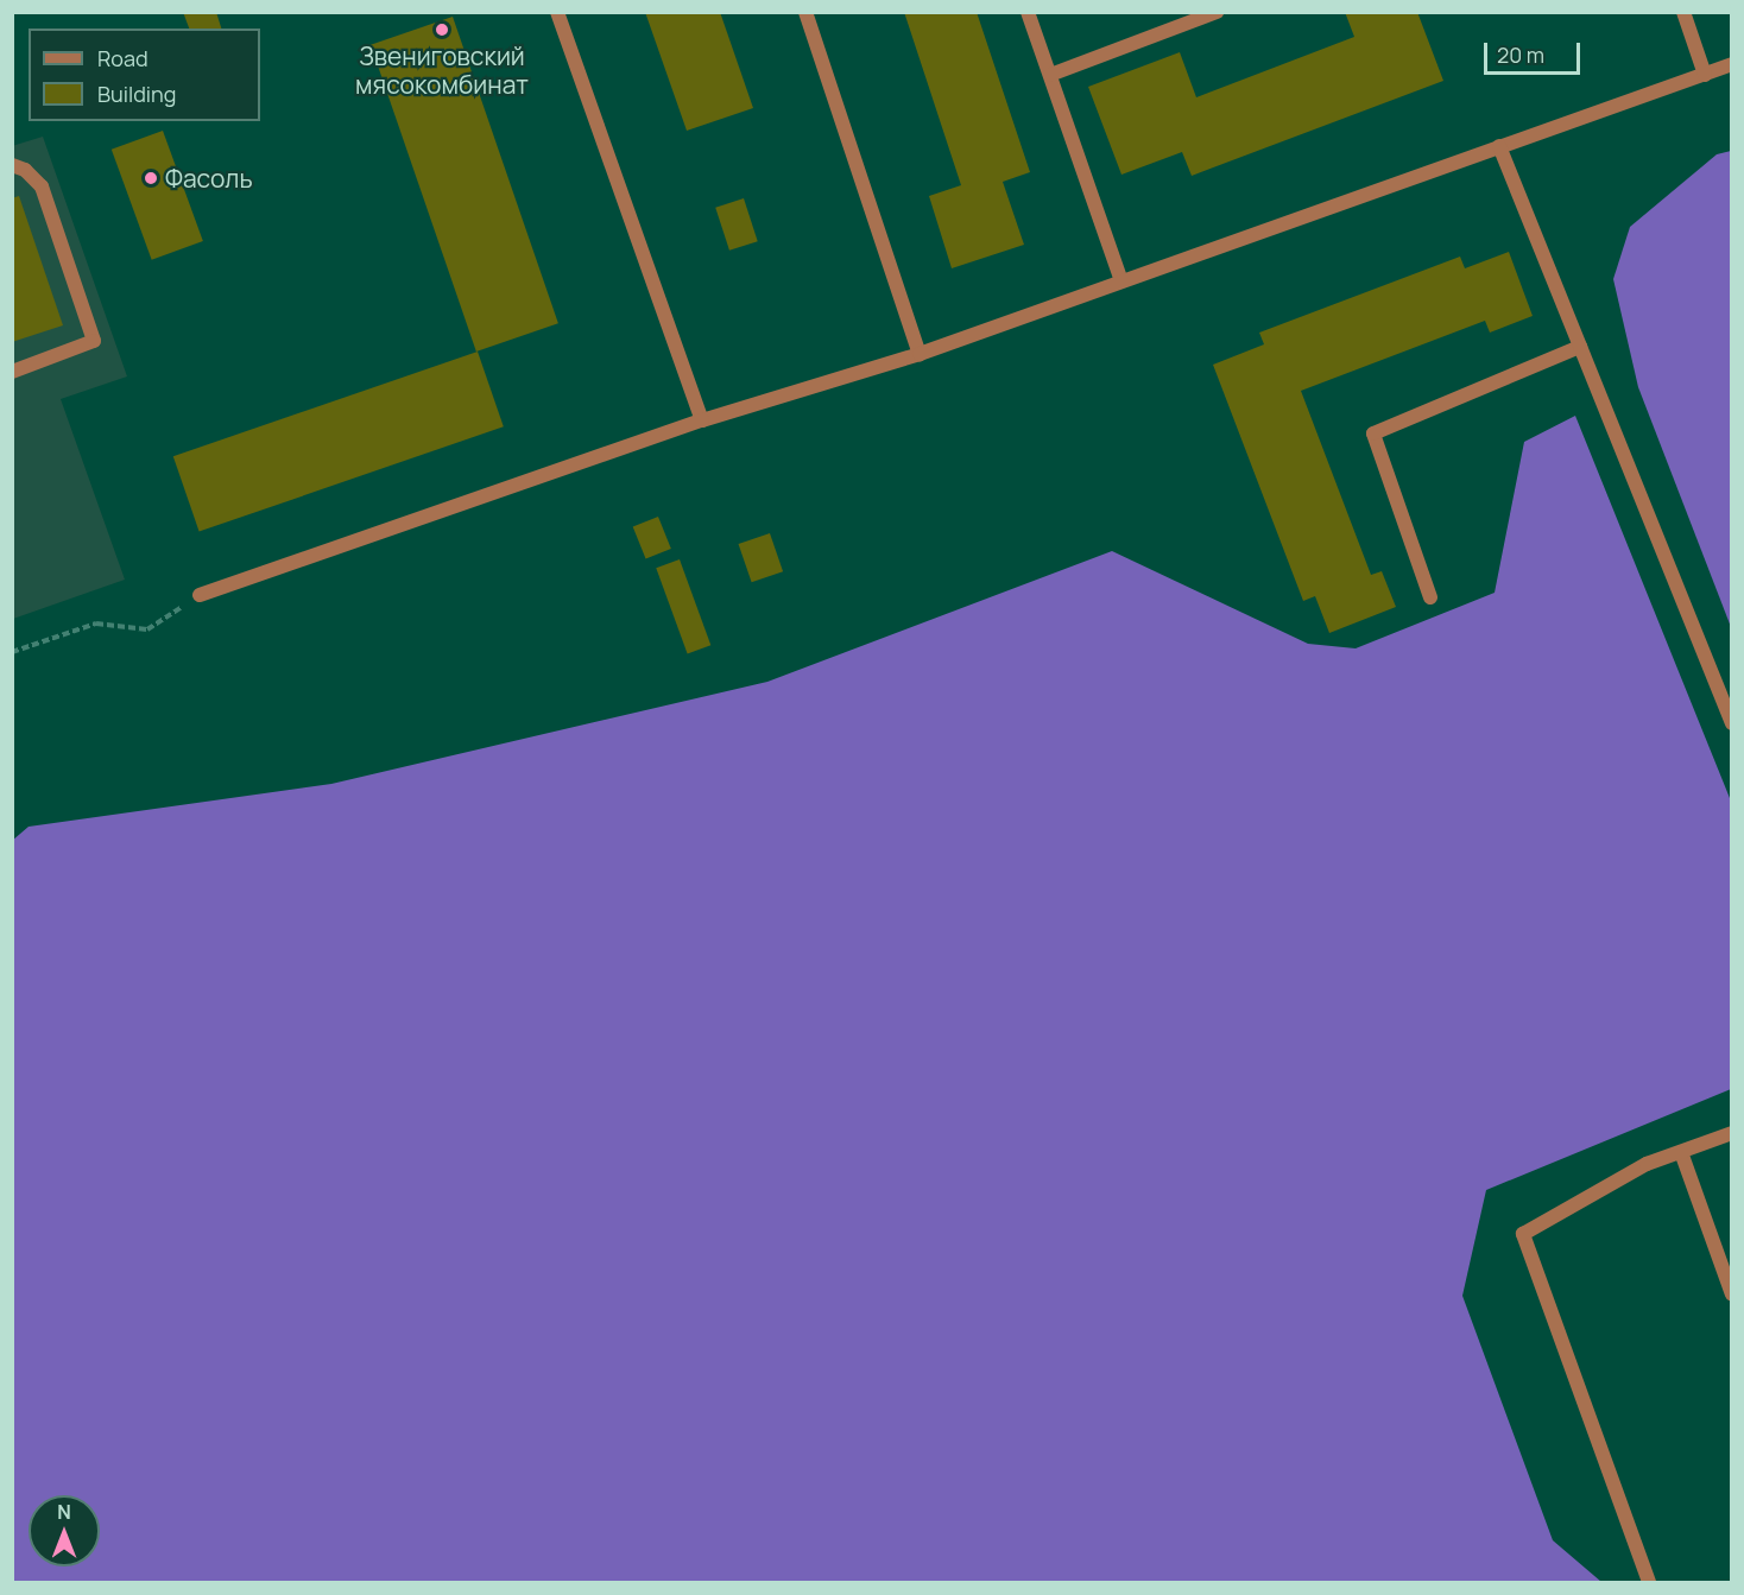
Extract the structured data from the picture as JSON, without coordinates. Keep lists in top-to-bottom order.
{
  "places": ["Звениговский мясокомбинат", "Фасоль"],
  "legend": ["Road", "Building"],
  "scale_bar": "20 m",
  "north": "top"
}
